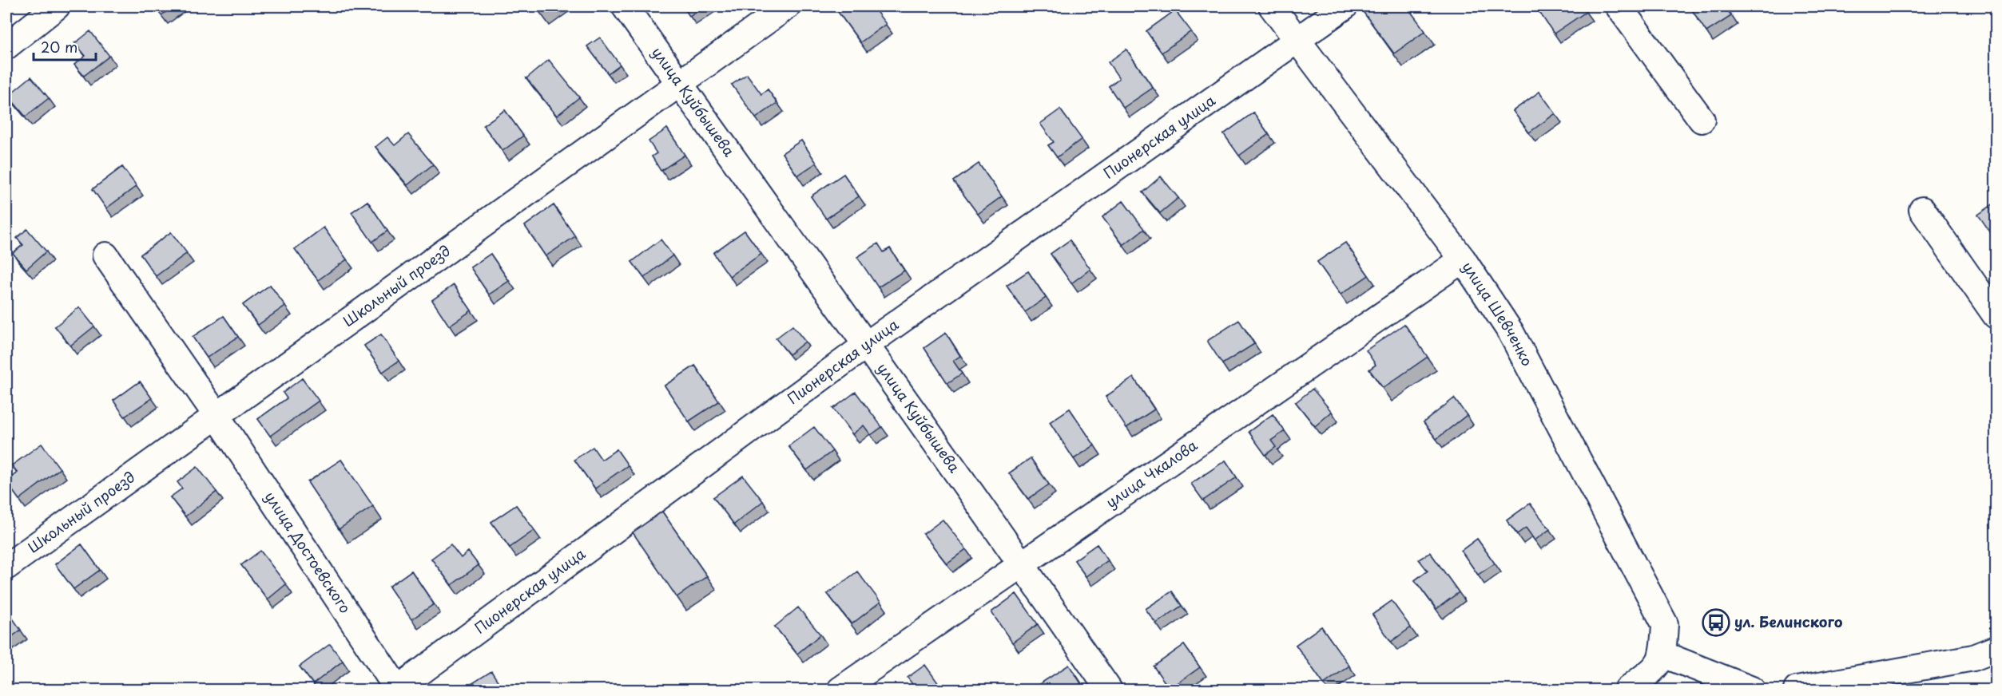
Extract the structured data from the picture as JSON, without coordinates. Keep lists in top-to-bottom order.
{
  "streets": {
    "street": [
      "улица Куйбышева",
      "Пионерская улица",
      "Школьный проезд",
      "улица Шевченко",
      "улица Чкалова",
      "улица Достоевского"
    ]
  },
  "crossings": [
    ["улица Куйбышева", "Пионерская улица"],
    ["улица Куйбышева", "Школьный проезд"],
    ["улица Куйбышева", "улица Чкалова"],
    ["Пионерская улица", "улица Шевченко"],
    ["Пионерская улица", "улица Достоевского"],
    ["Школьный проезд", "улица Достоевского"],
    ["улица Шевченко", "улица Чкалова"]
  ],
  "places": {
    "bus stop": ["ул. Белинского"]
  },
  "scale_bar": "20 m"
}
